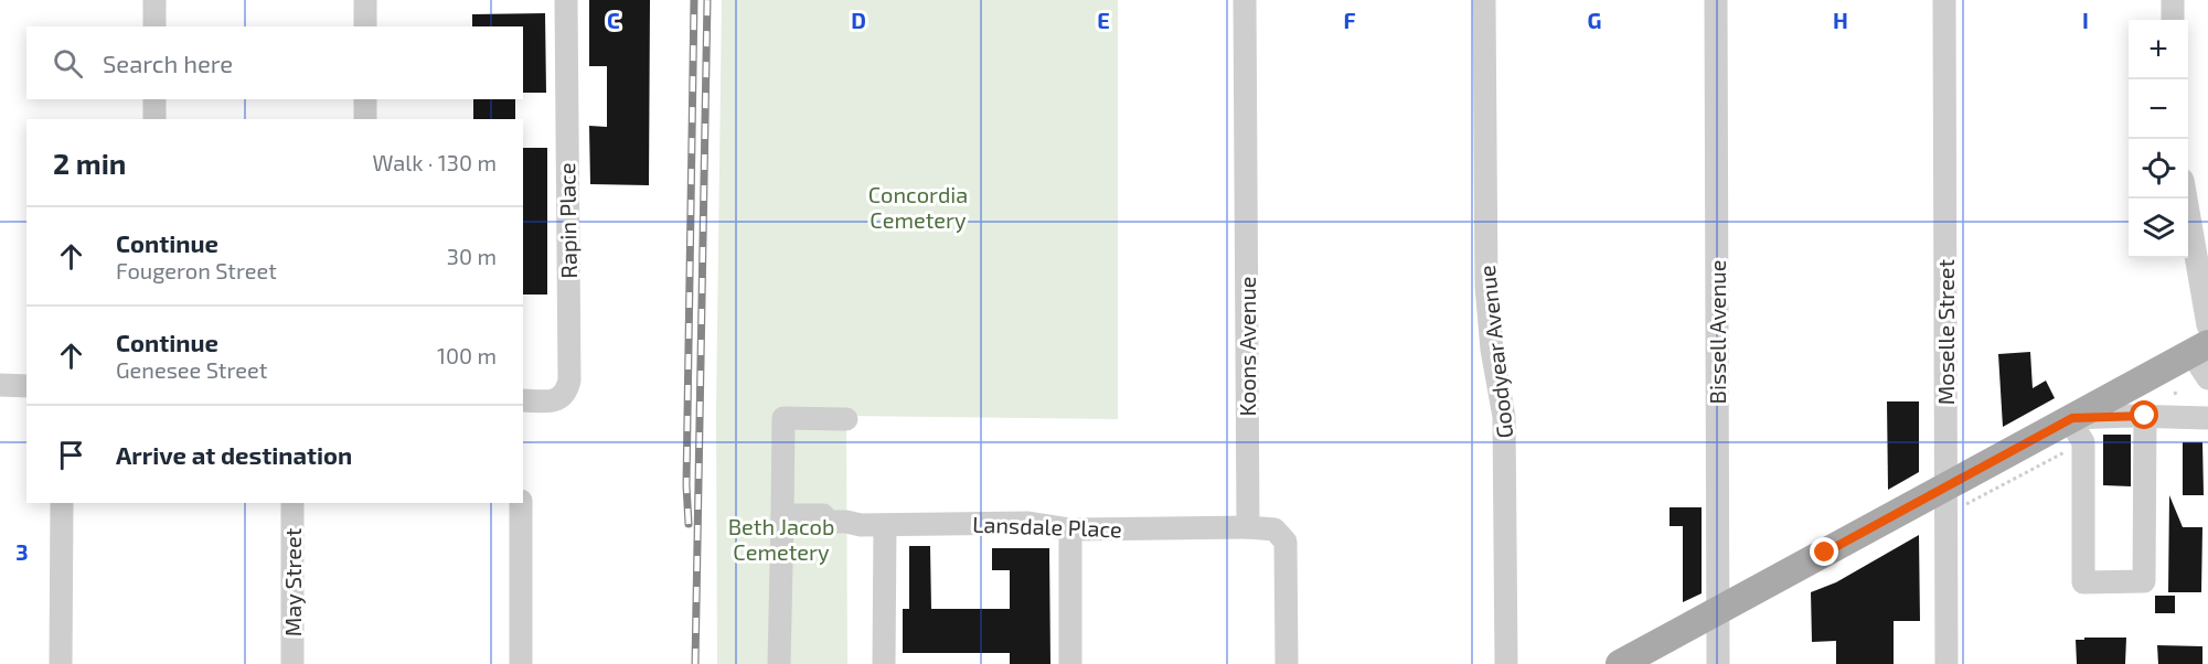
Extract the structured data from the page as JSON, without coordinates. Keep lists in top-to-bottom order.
{
  "streets": {
    "street": [
      "Rapin Place",
      "Bissell Avenue",
      "Moselle Street",
      "Koons Avenue",
      "Goodyear Avenue",
      "Lansdale Place",
      "May Street"
    ]
  },
  "crossings": [
    ["Koons Avenue", "Lansdale Place"]
  ],
  "parks": ["Concordia Cemetery", "Beth Jacob Cemetery"],
  "page": {
    "map_buttons": ["+", "−"],
    "search": "Search here",
    "heading": ["2 min", "Walk · 130 m"],
    "list": [
      ["Continue", "Fougeron Street", "30 m"],
      ["Continue", "Genesee Street", "100 m"],
      "Arrive at destination"
    ]
  },
  "grid": {
    "columns": [
      "C",
      "D",
      "E",
      "F",
      "G",
      "H",
      "I"
    ],
    "rows": ["3"]
  }
}
